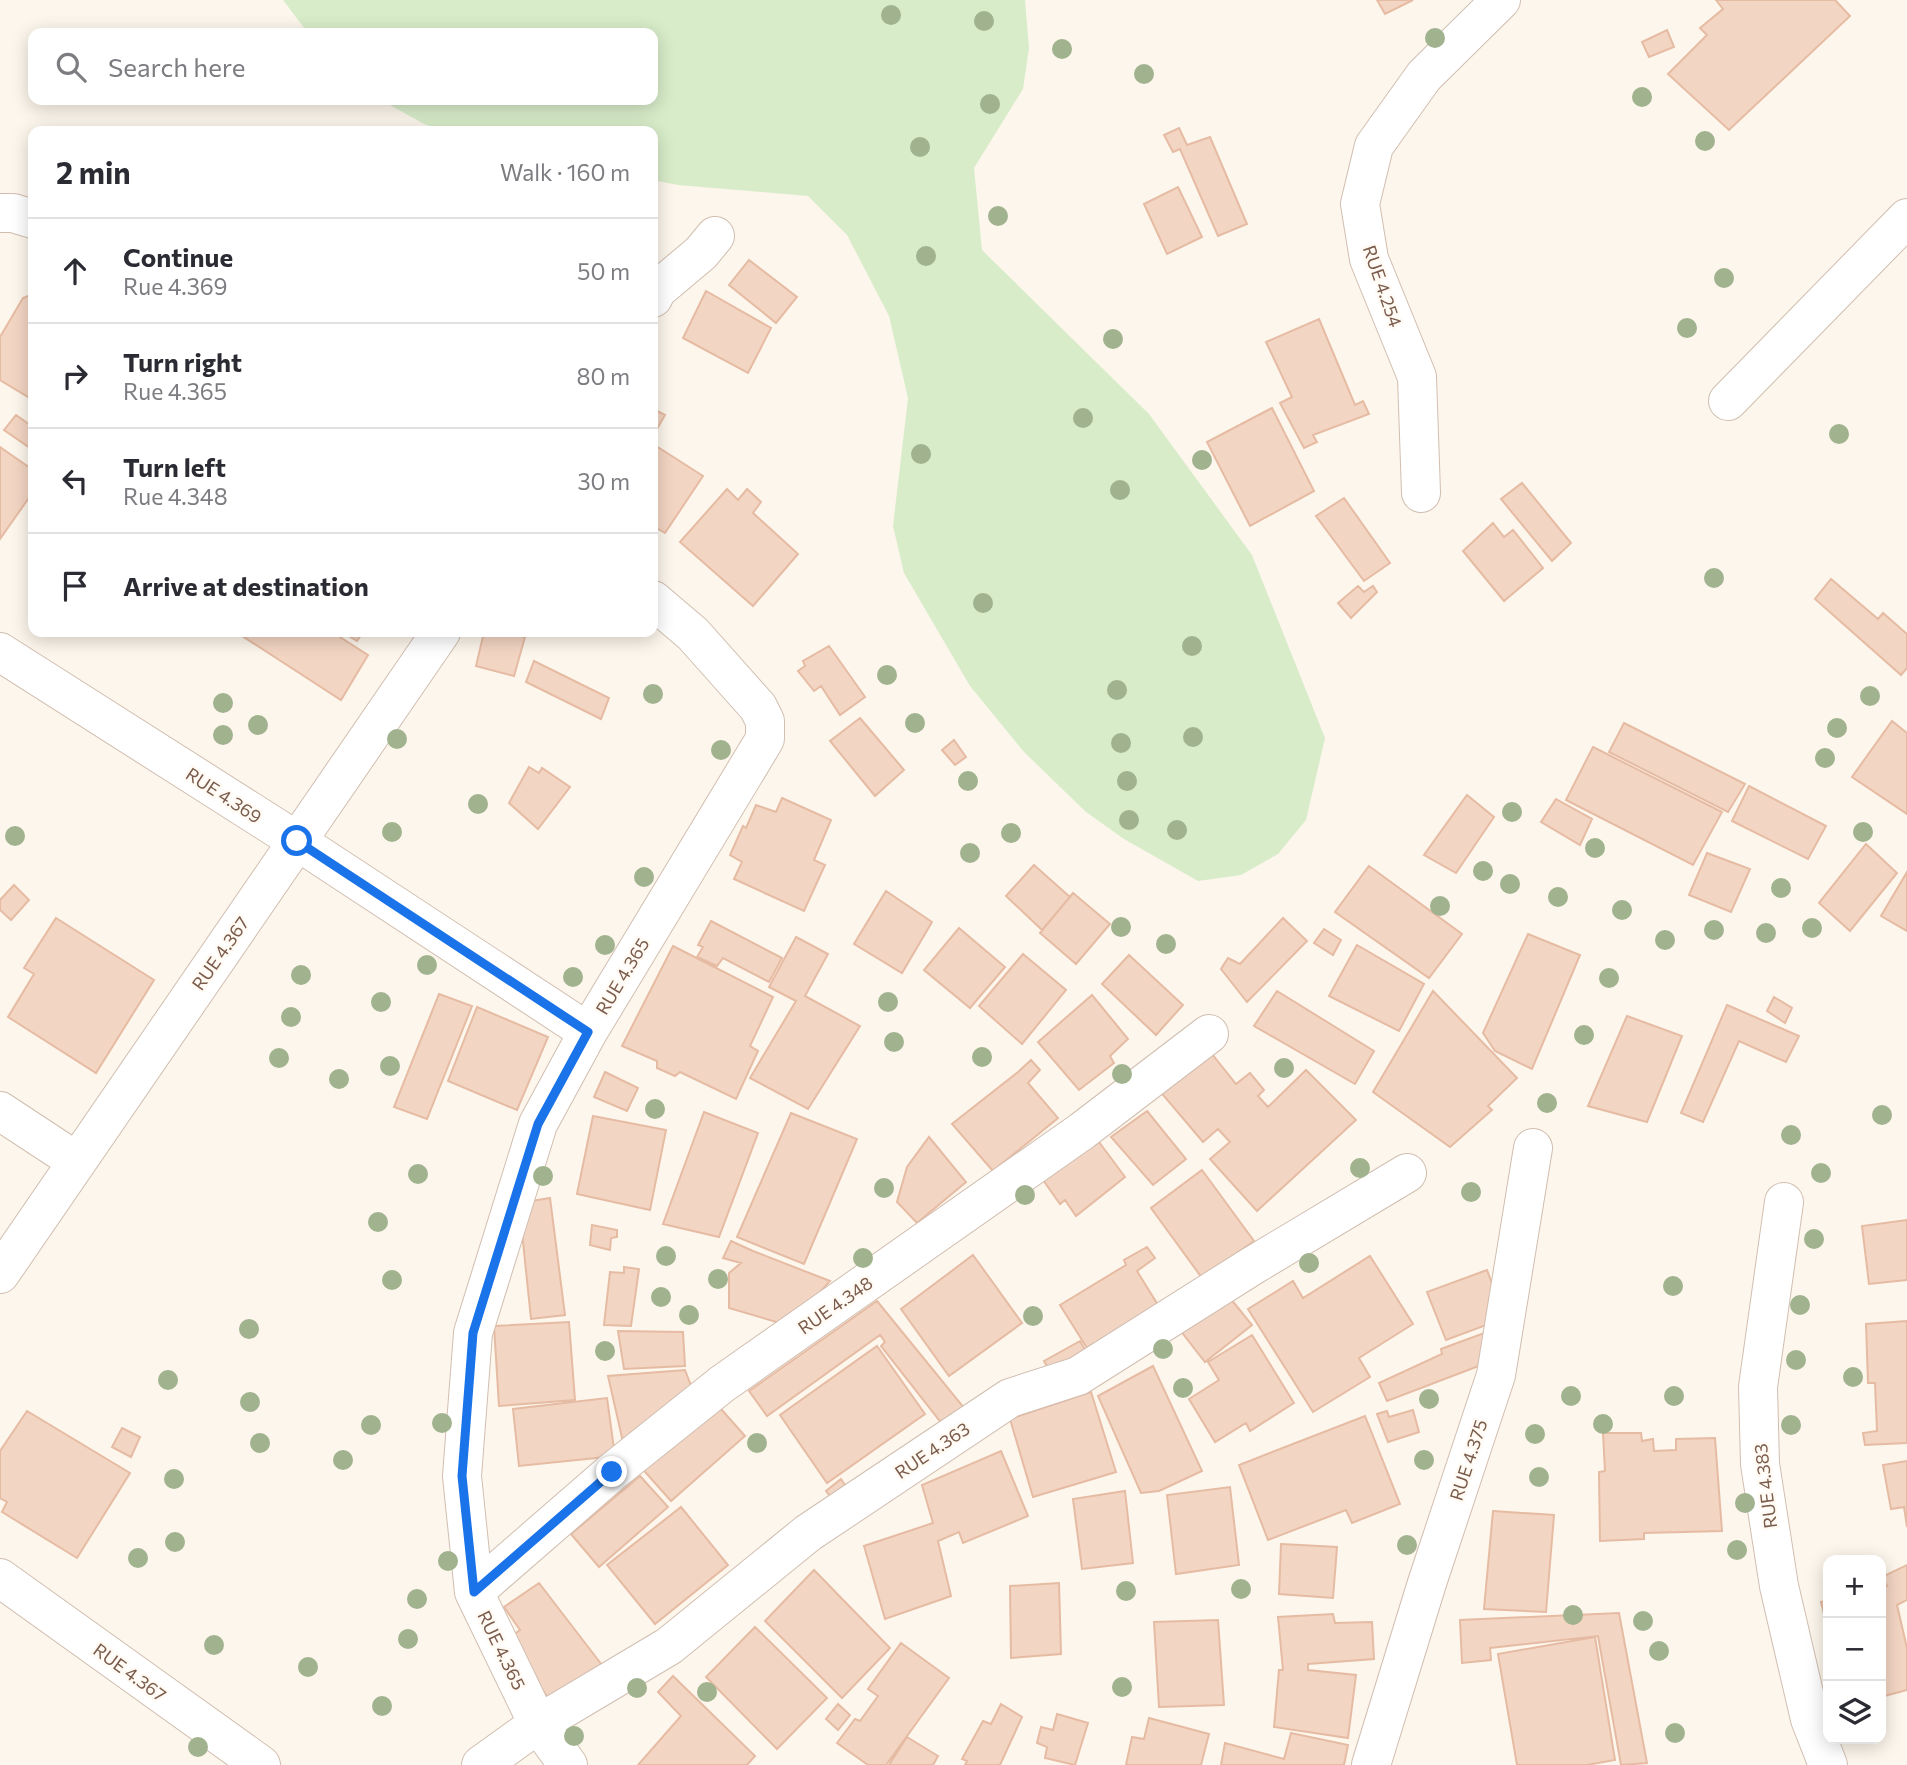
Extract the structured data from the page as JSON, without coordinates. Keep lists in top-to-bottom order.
{
  "streets": {
    "street": [
      "RUE 4.254",
      "RUE 4.369",
      "RUE 4.367",
      "RUE 4.365",
      "RUE 4.348",
      "RUE 4.363",
      "RUE 4.375",
      "RUE 4.383"
    ]
  },
  "crossings": [
    ["RUE 4.369", "RUE 4.367"],
    ["RUE 4.369", "RUE 4.365"],
    ["RUE 4.365", "RUE 4.348"],
    ["RUE 4.365", "RUE 4.363"]
  ],
  "page": {
    "search": "Search here",
    "heading": ["2 min", "Walk · 160 m"],
    "list": [
      ["Continue", "Rue 4.369", "50 m"],
      ["Turn right", "Rue 4.365", "80 m"],
      ["Turn left", "Rue 4.348", "30 m"],
      "Arrive at destination"
    ],
    "map_buttons": ["+", "−"]
  }
}
